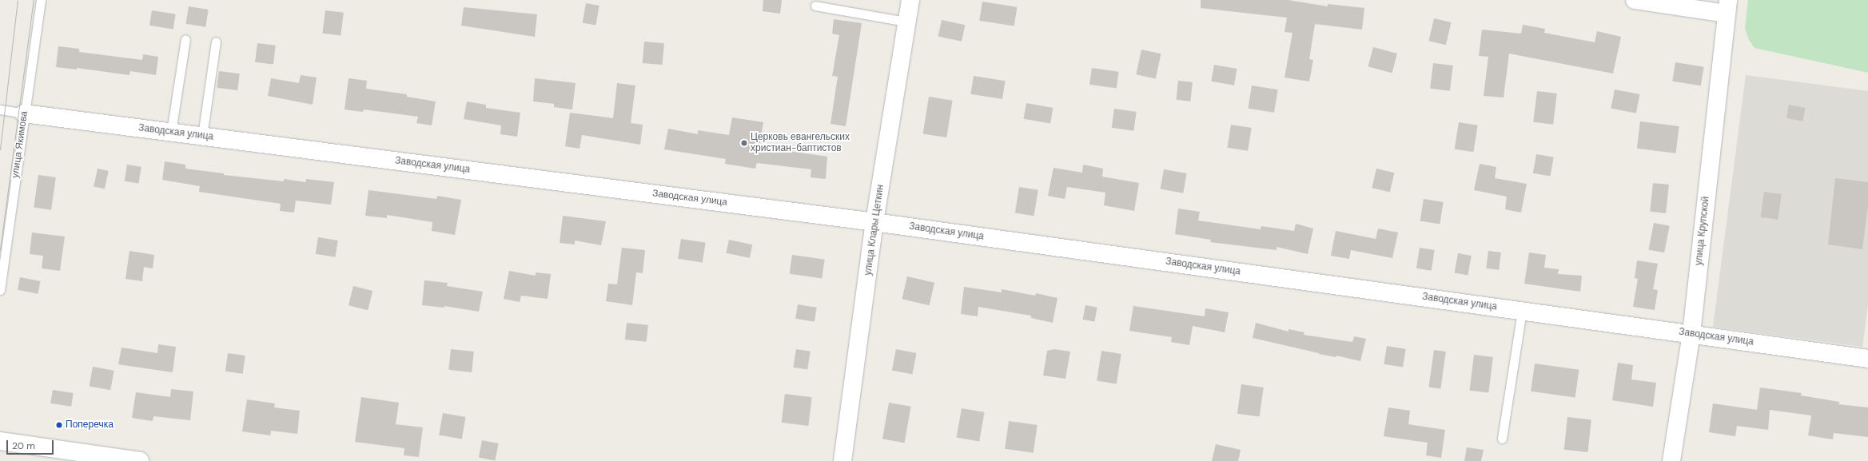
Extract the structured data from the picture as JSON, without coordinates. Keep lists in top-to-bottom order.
{
  "streets": {
    "street": ["Заводская улица", "улица Клары Цеткин", "улица Крупской"],
    "lane": ["улица Якимова"]
  },
  "crossings": [
    ["Заводская улица", "улица Якимова"],
    ["Заводская улица", "улица Клары Цеткин"],
    ["Заводская улица", "улица Крупской"]
  ],
  "places": ["Церковь евангельских христиан-баптистов", "Поперечка"],
  "scale_bar": "20 m"
}
